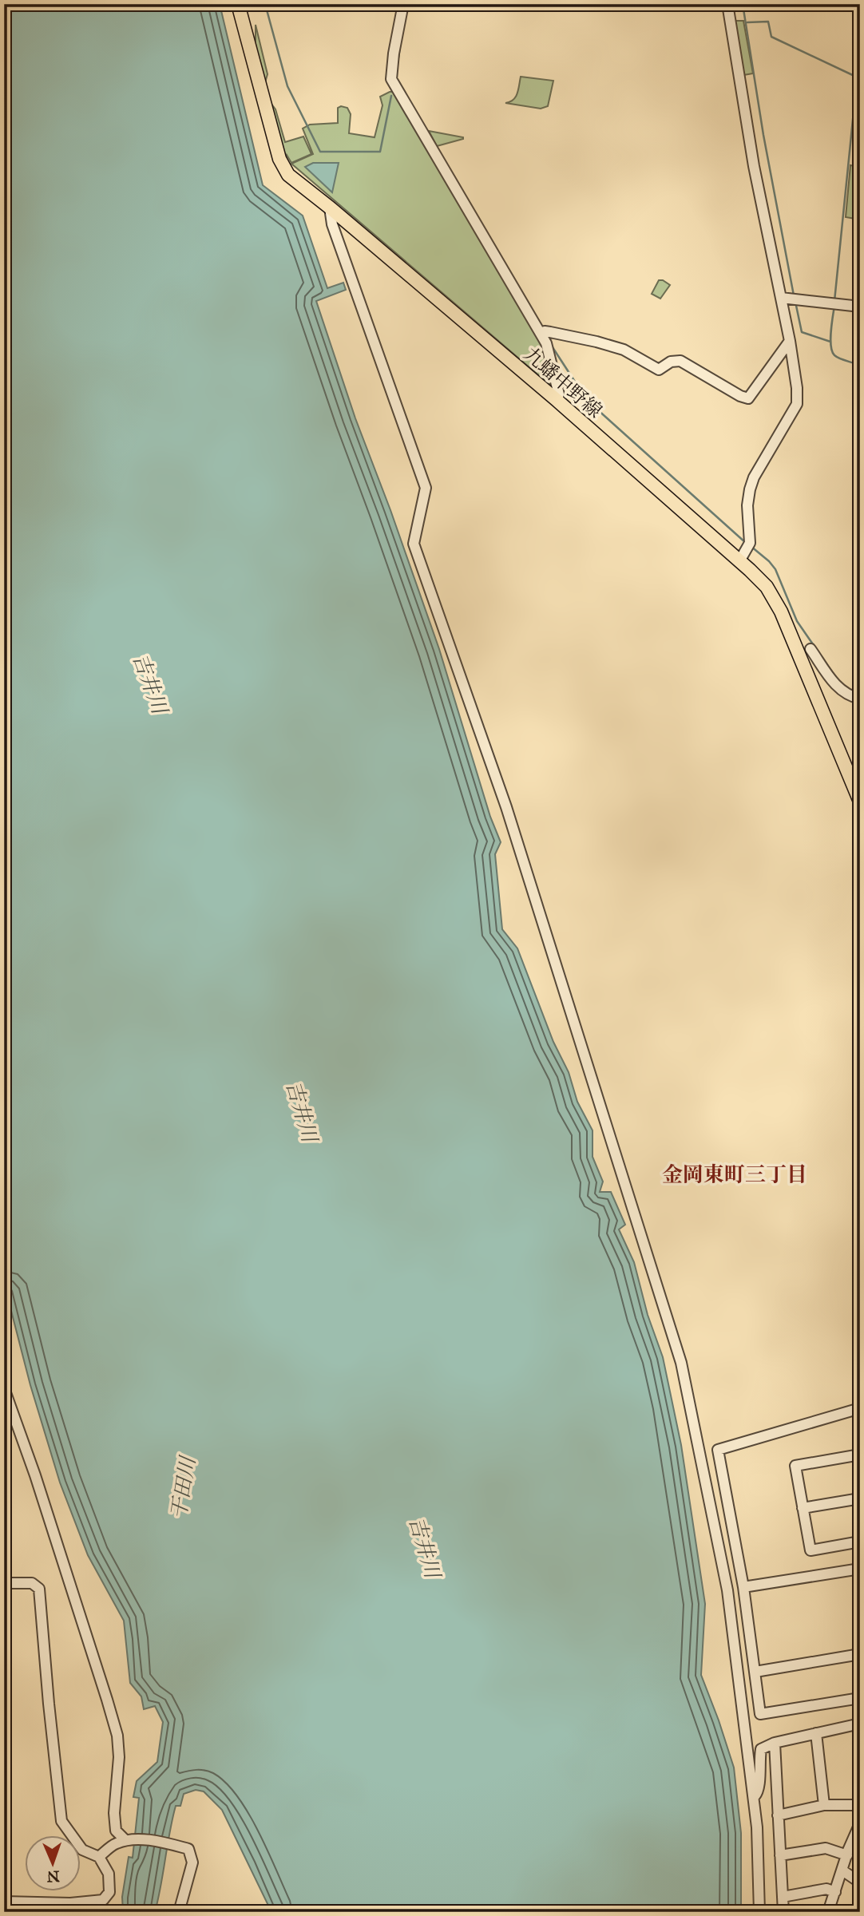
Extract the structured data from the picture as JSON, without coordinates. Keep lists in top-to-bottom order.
{
  "streets": {
    "main road": ["九蟠中野線"]
  },
  "districts": ["金岡東町三丁目"],
  "water": ["吉井川", "干田川"],
  "north": "bottom"
}
